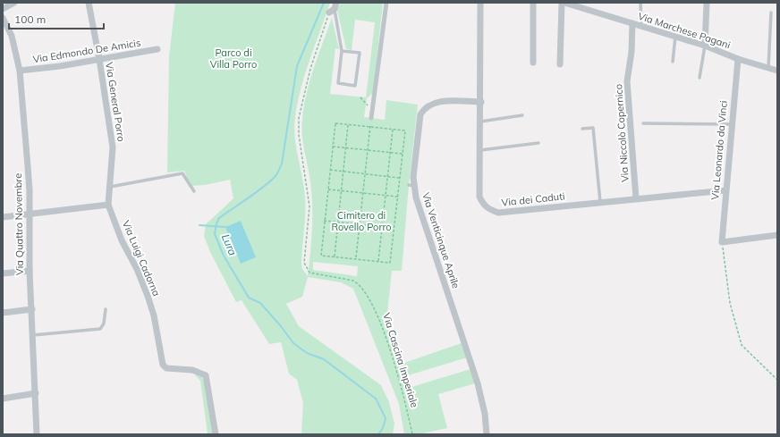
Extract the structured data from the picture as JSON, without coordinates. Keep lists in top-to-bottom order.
{
  "streets": {
    "street": [
      "Via Marchese Pagani",
      "Via Edmondo De Amicis",
      "Via General Porro",
      "Via Niccolò Copernico",
      "Via Leonardo da Vinci",
      "Via dei Caduti",
      "Via Quattro Novembre",
      "Via Venticinque Aprile",
      "Via Luigi Cadorna"
    ],
    "path": ["Via Cascina Imperiale"]
  },
  "crossings": [
    ["Via Marchese Pagani", "Via Niccolò Copernico"],
    ["Via Marchese Pagani", "Via Leonardo da Vinci"],
    ["Via Edmondo De Amicis", "Via General Porro"],
    ["Via Edmondo De Amicis", "Via Quattro Novembre"],
    ["Via General Porro", "Via Luigi Cadorna"],
    ["Via Niccolò Copernico", "Via dei Caduti"],
    ["Via Leonardo da Vinci", "Via dei Caduti"],
    ["Via dei Caduti", "Via Venticinque Aprile"]
  ],
  "water": ["Lura"],
  "parks": ["Parco di Villa Porro", "Cimitero di Rovello Porro"],
  "scale_bar": "100 m"
}
